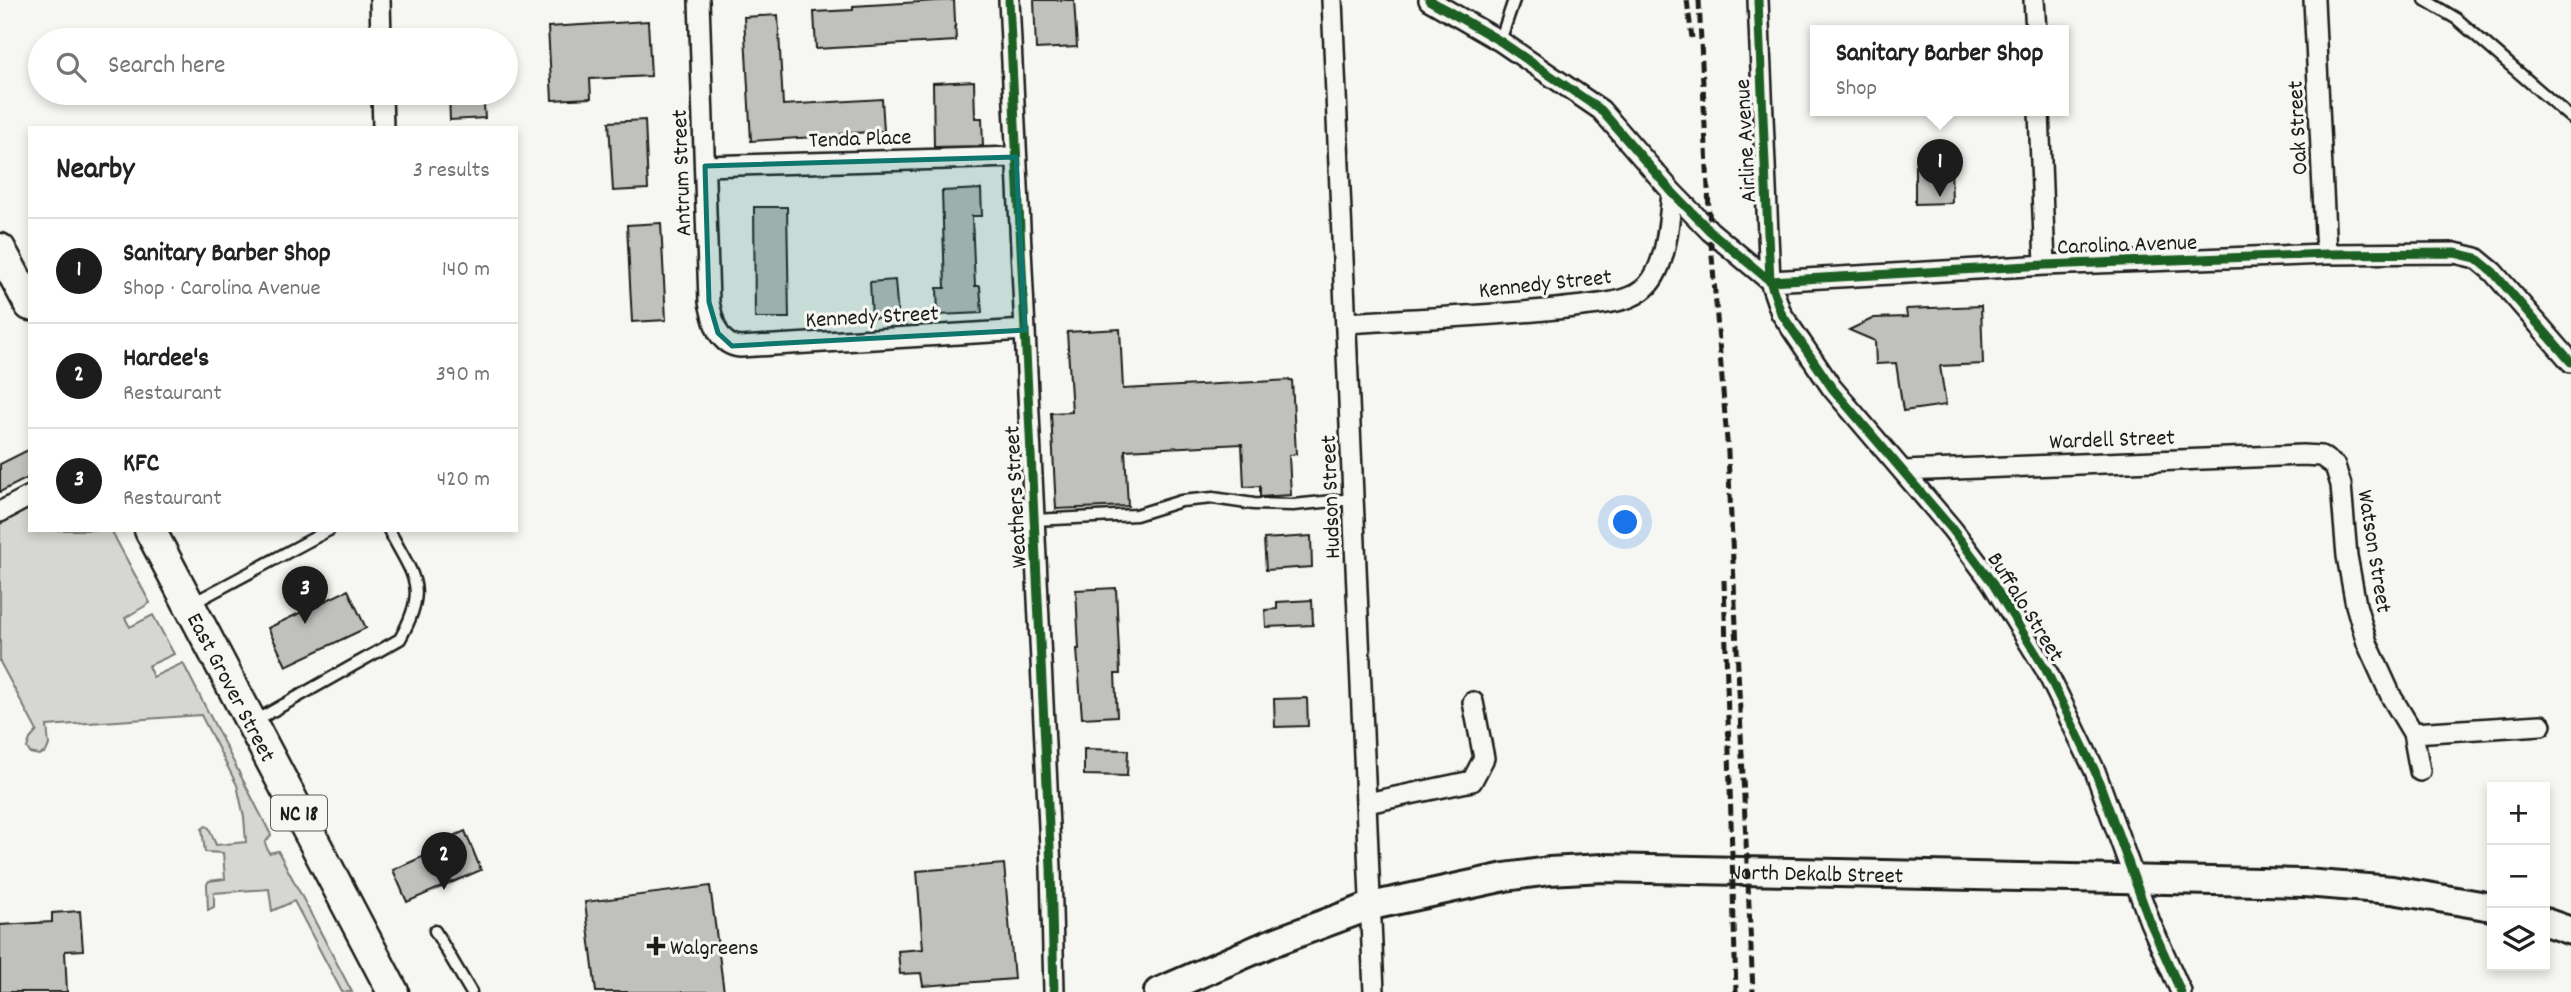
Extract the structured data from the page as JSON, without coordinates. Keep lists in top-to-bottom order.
{
  "streets": {
    "main road": ["East Grover Street", "NC 18", "North Dekalb Street"],
    "street": [
      "Oak Street",
      "Tenda Place",
      "Airline Avenue",
      "Antrum Street",
      "Carolina Avenue",
      "Kennedy Street",
      "Wardell Street",
      "Weathers Street",
      "Hudson Street",
      "Watson Street",
      "Buffalo Street"
    ]
  },
  "crossings": [
    ["Oak Street", "Carolina Avenue"],
    ["Tenda Place", "Antrum Street"],
    ["Tenda Place", "Weathers Street"],
    ["Airline Avenue", "Carolina Avenue"],
    ["Airline Avenue", "Buffalo Street"],
    ["Antrum Street", "Kennedy Street"],
    ["Carolina Avenue", "Buffalo Street"],
    ["Kennedy Street", "Weathers Street"],
    ["Kennedy Street", "Hudson Street"],
    ["Wardell Street", "Watson Street"],
    ["Wardell Street", "Buffalo Street"],
    ["Hudson Street", "North Dekalb Street"],
    ["Buffalo Street", "North Dekalb Street"]
  ],
  "places": {
    "health": ["Walgreens"]
  },
  "page": {
    "popup": ["Sanitary Barber Shop", "Shop"],
    "search": "Search here",
    "heading": ["Nearby", "3 results"],
    "pins": ["1", "3", "2"],
    "list": [
      {
        "mark": "1",
        "name": "Sanitary Barber Shop",
        "note": "Shop · Carolina Avenue",
        "value": "140 m"
      },
      {
        "mark": "2",
        "name": "Hardee's",
        "note": "Restaurant",
        "value": "390 m"
      },
      {
        "mark": "3",
        "name": "KFC",
        "note": "Restaurant",
        "value": "420 m"
      }
    ],
    "map_buttons": ["+", "−"]
  }
}
